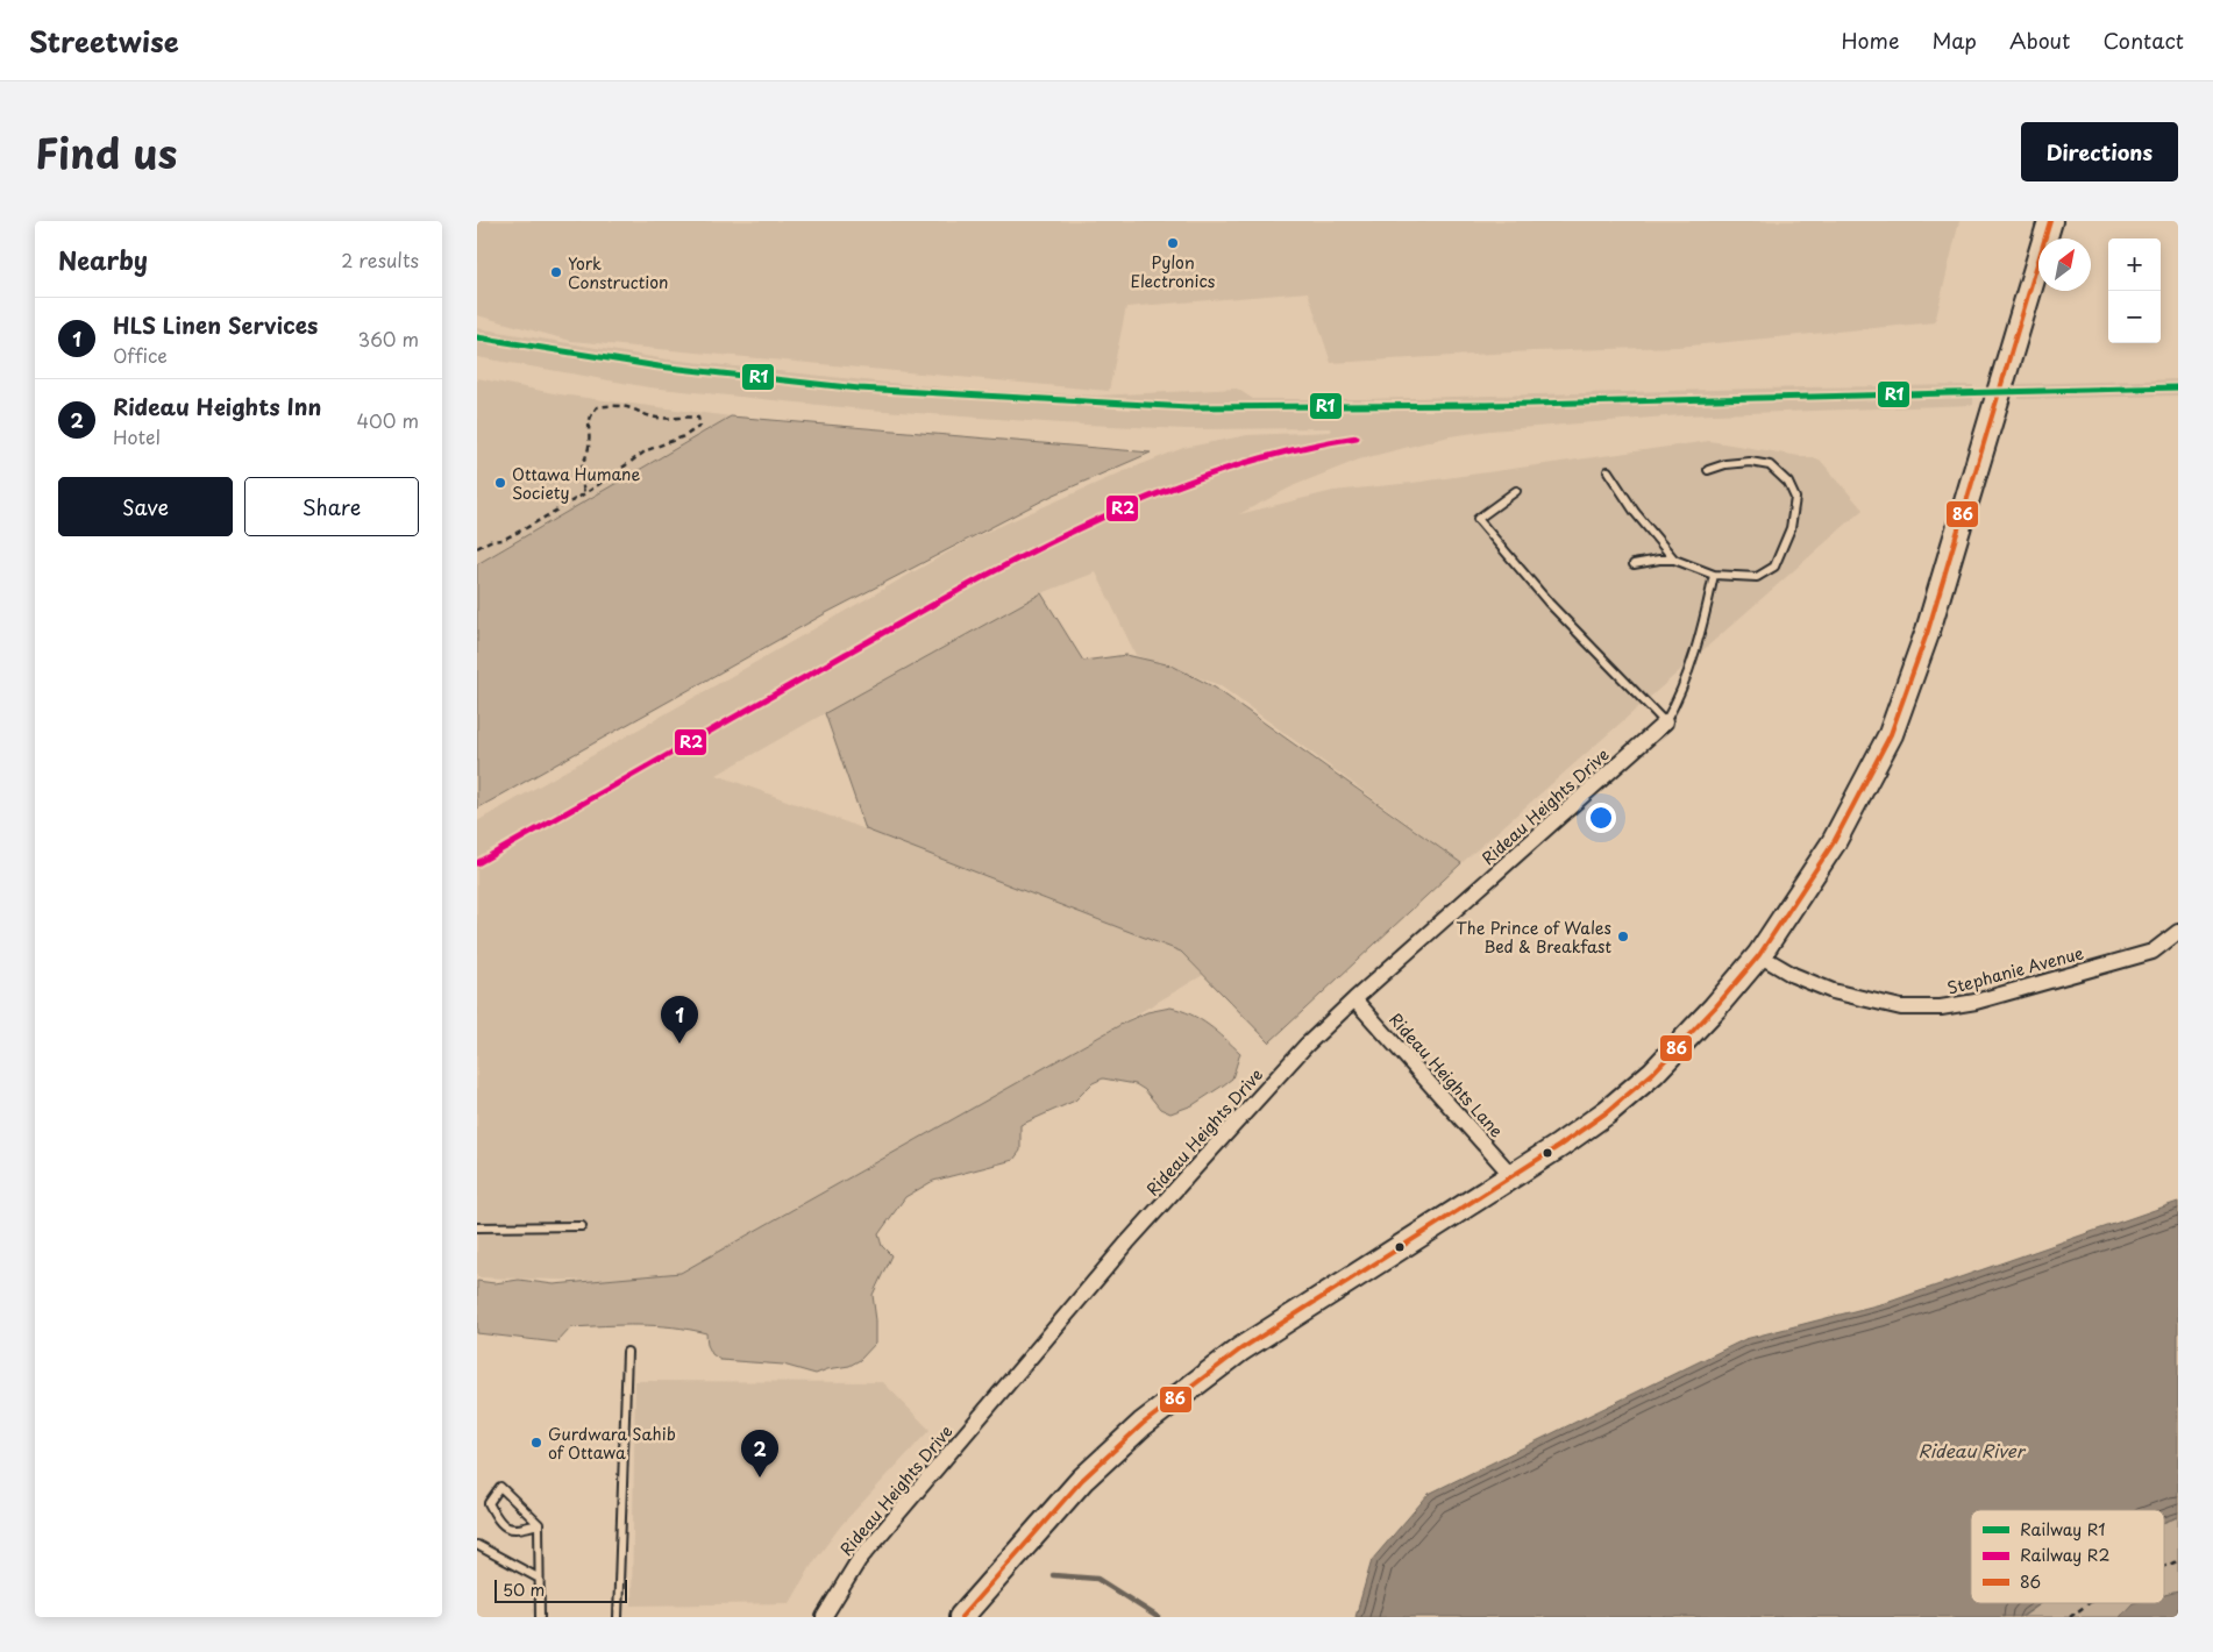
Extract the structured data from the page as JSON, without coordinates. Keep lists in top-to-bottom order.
{
  "streets": {
    "street": ["Rideau Heights Drive", "Stephanie Avenue", "Rideau Heights Lane"]
  },
  "crossings": [
    ["Rideau Heights Drive", "Rideau Heights Lane"]
  ],
  "water": ["Rideau River"],
  "places": [
    "Pylon Electronics",
    "York Construction",
    "Ottawa Humane Society",
    "The Prince of Wales Bed & Breakfast",
    "Gurdwara Sahib of Ottawa"
  ],
  "lines": ["transit line 86", "rail line R1", "rail line R2"],
  "legend": ["Railway R1", "Railway R2", "86"],
  "scale_bar": "50 m",
  "north": "top right",
  "page": {
    "header": "Streetwise",
    "nav": [
      "Home",
      "Map",
      "About",
      "Contact"
    ],
    "title": "Find us",
    "buttons": [
      "Directions",
      ["Save", "Share"]
    ],
    "heading": ["Nearby", "2 results"],
    "map_buttons": ["+", "−"],
    "list": [
      {
        "mark": "1",
        "name": "HLS Linen Services",
        "note": "Office",
        "value": "360 m"
      },
      {
        "mark": "2",
        "name": "Rideau Heights Inn",
        "note": "Hotel",
        "value": "400 m"
      }
    ],
    "pins": ["1", "2"],
    "scale": "50 m"
  }
}
